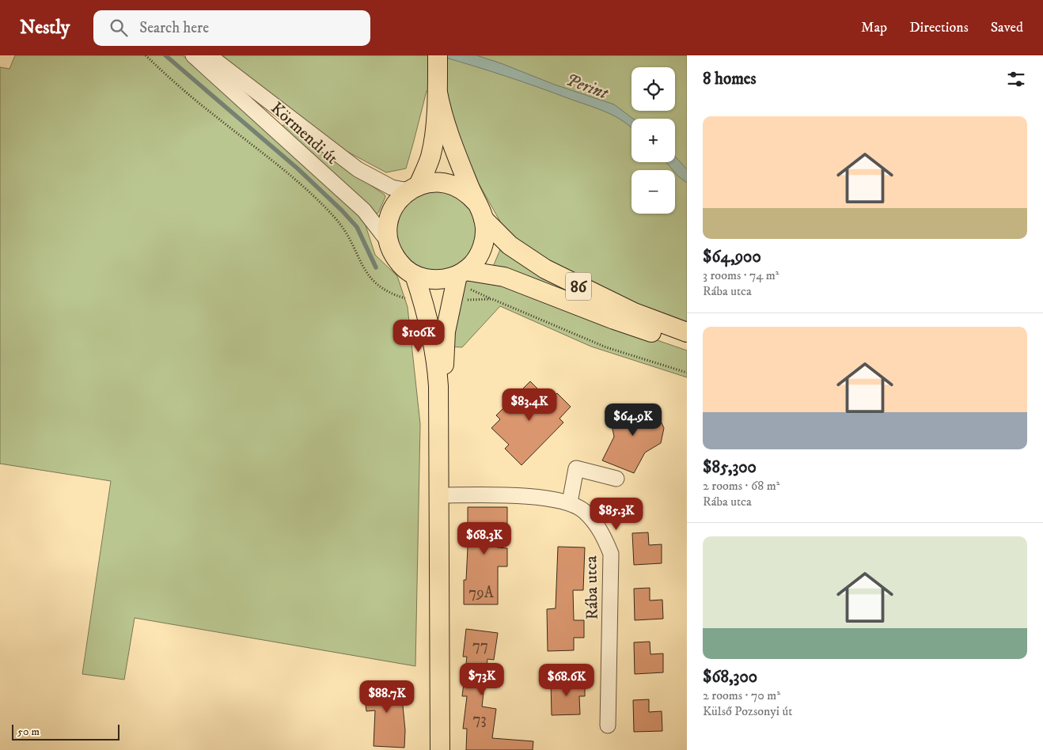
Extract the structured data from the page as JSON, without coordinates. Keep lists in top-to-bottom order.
{
  "streets": {
    "main road": ["86"],
    "street": ["Körmendi út", "Rába utca"]
  },
  "crossings": [
    ["Körmendi út", "86"]
  ],
  "water": ["Perint"],
  "house_numbers": ["79A", "77", "73"],
  "scale_bar": "50 m",
  "page": {
    "header": "Nestly",
    "search": "Search here",
    "nav": ["Map", "Directions", "Saved"],
    "heading": "8 homes",
    "map_buttons": ["+", "−"],
    "list": [
      {
        "name": "$64,900",
        "note": "3 rooms · 74 m² · Rába utca"
      },
      {
        "name": "$85,300",
        "note": "2 rooms · 68 m² · Rába utca"
      },
      {
        "name": "$68,300",
        "note": "2 rooms · 70 m² · Külső Pozsonyi út"
      }
    ],
    "price": [
      "$106K",
      "$83.4K",
      "$64.9K",
      "$85.3K",
      "$68.3K",
      "$73K",
      "$68.6K",
      "$88.7K"
    ],
    "scale": "50 m"
  }
}
